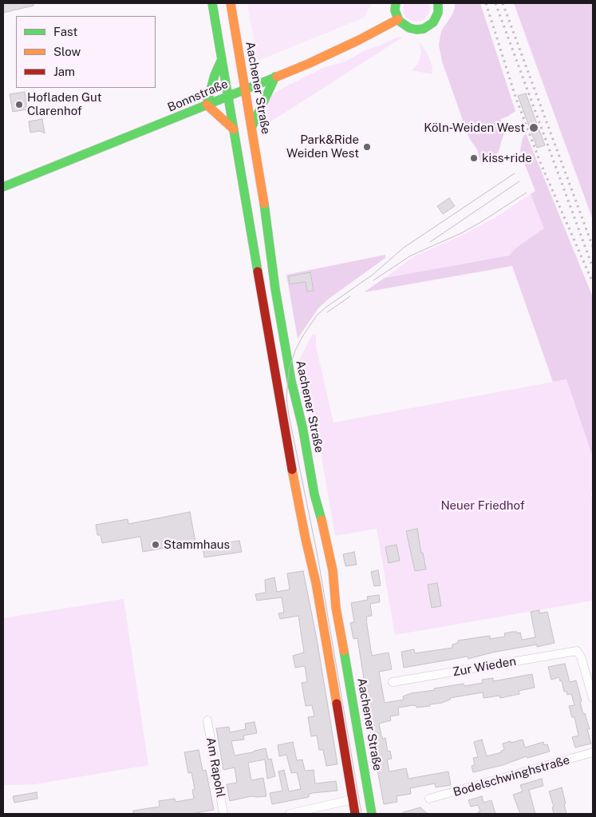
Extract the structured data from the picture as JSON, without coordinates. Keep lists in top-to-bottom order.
{
  "streets": {
    "main road": ["Aachener Straße", "Bonnstraße"],
    "street": ["Zur Wieden", "Am Rapohl", "Bodelschwinghstraße"]
  },
  "crossings": [
    ["Aachener Straße", "Bonnstraße"]
  ],
  "parks": ["Neuer Friedhof"],
  "places": [
    "Hofladen Gut Clarenhof",
    "Köln-Weiden West",
    "Park&Ride Weiden West",
    "kiss+ride",
    "Stammhaus"
  ],
  "legend": ["Fast", "Slow", "Jam"]
}
